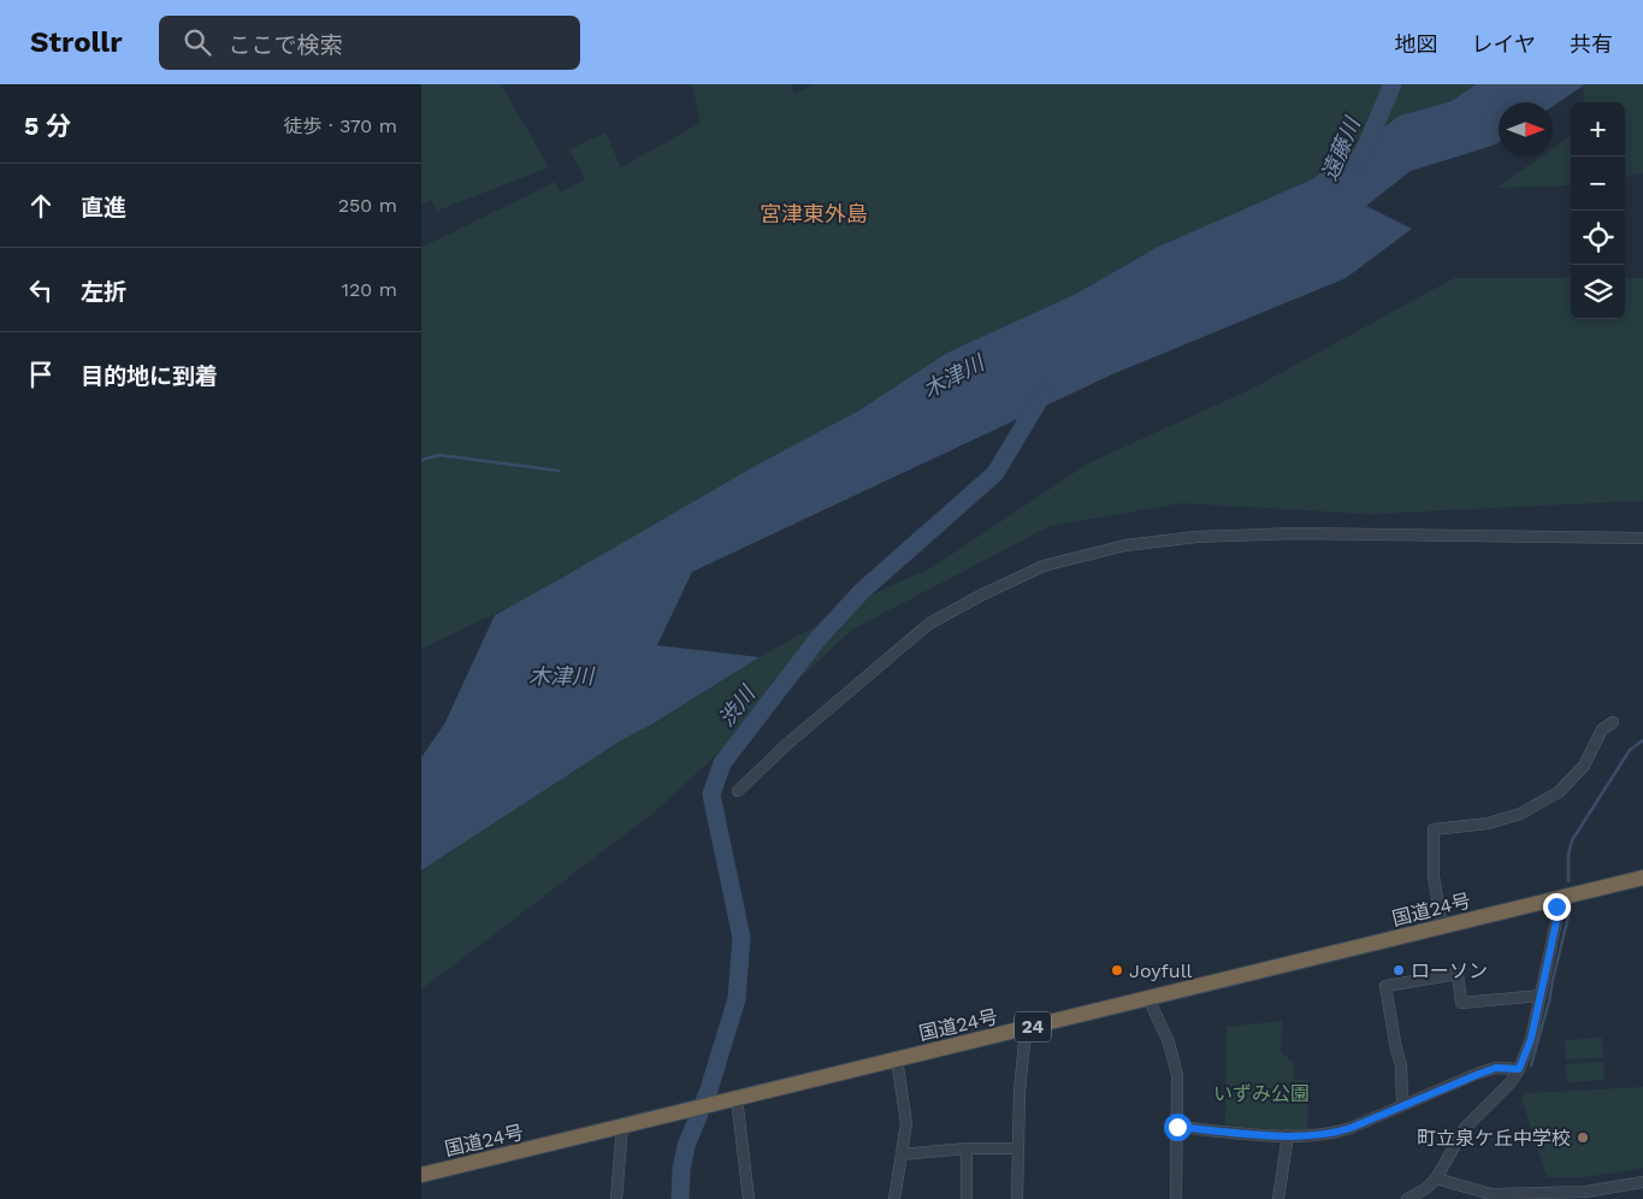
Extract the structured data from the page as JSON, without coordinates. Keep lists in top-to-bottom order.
{
  "streets": {
    "highway": ["国道24号", "24"]
  },
  "districts": ["宮津東外島"],
  "water": ["遠藤川", "木津川", "渋川"],
  "parks": ["いずみ公園"],
  "places": ["Joyfull", "ローソン", "町立泉ケ丘中学校"],
  "north": "right",
  "page": {
    "header": "Strollr",
    "search": "ここで検索",
    "nav": ["地図", "レイヤ", "共有"],
    "heading": ["5 分", "徒歩 · 370 m"],
    "map_buttons": ["+", "−"],
    "list": [
      ["直進", "250 m"],
      ["左折", "120 m"],
      "目的地に到着"
    ]
  }
}
